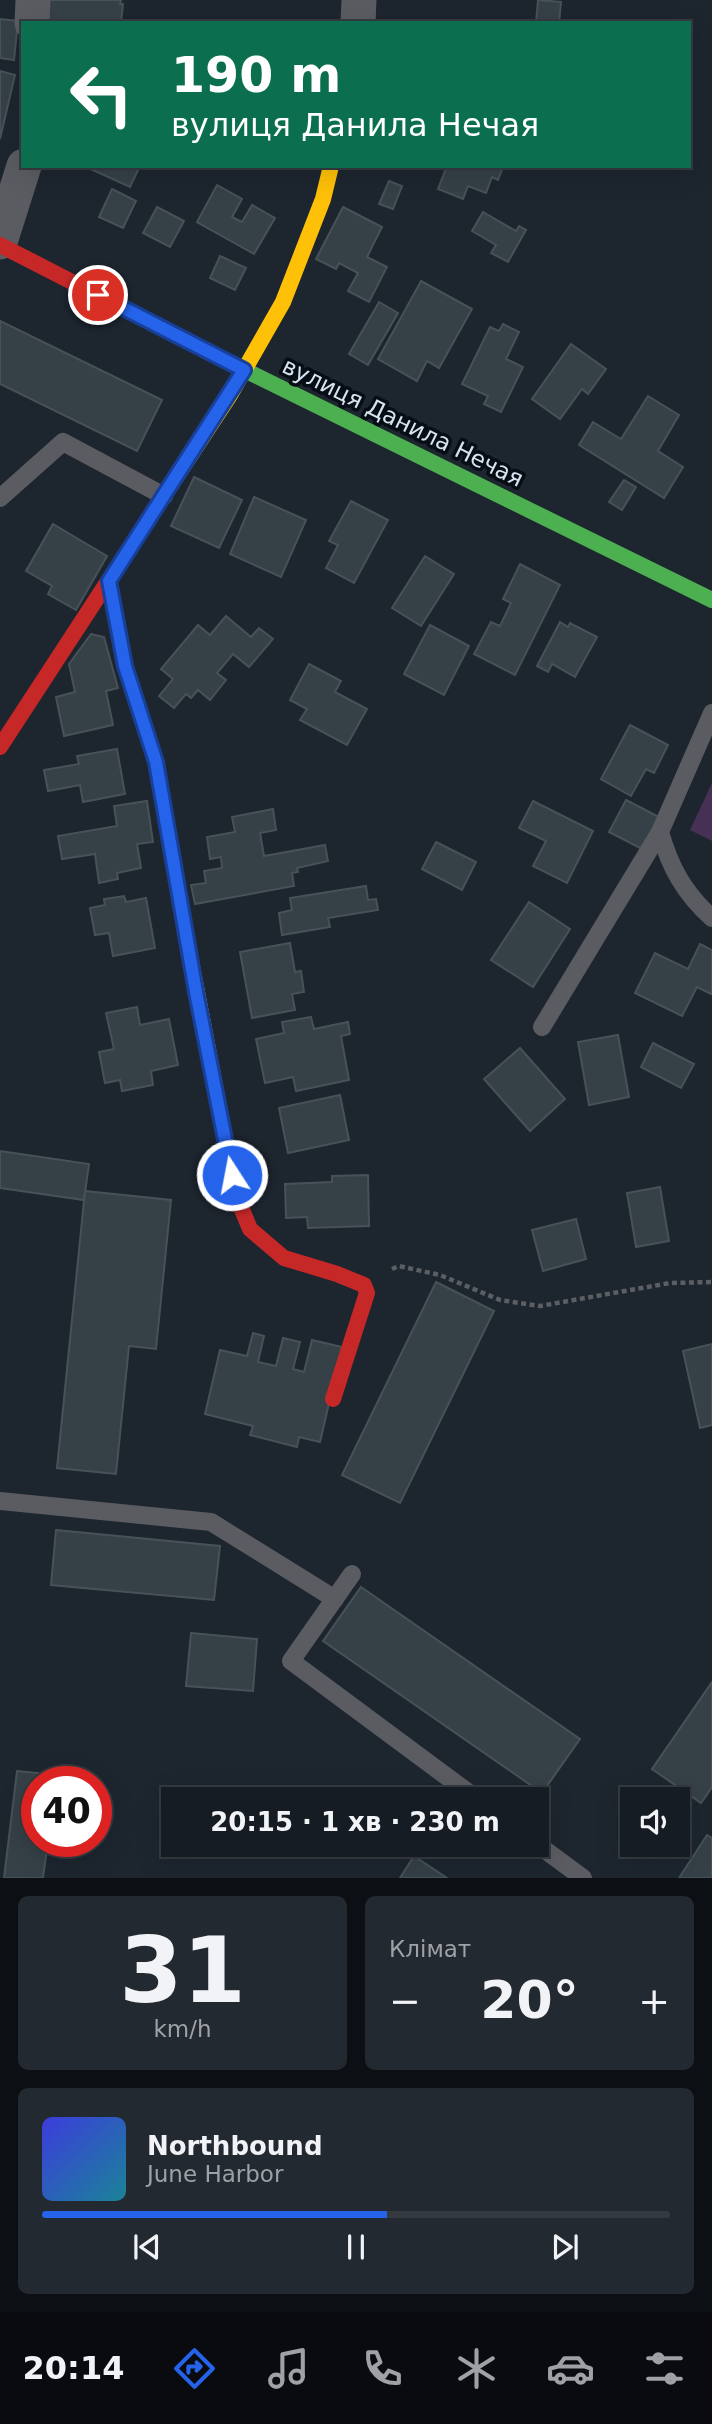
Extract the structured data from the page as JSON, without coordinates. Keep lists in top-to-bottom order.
{
  "streets": {
    "street": ["вулиця Данила Нечая"]
  },
  "page": {
    "turn": ["190 m", "вулиця Данила Нечая"],
    "limit": "40",
    "trip": "20:15 · 1 хв · 230 m",
    "tile": [
      ["31", "km/h"],
      "Клімат"
    ],
    "heat": ["−", "20°", "+"],
    "song": ["Northbound", "June Harbor"],
    "tabs": "20:14"
  }
}
